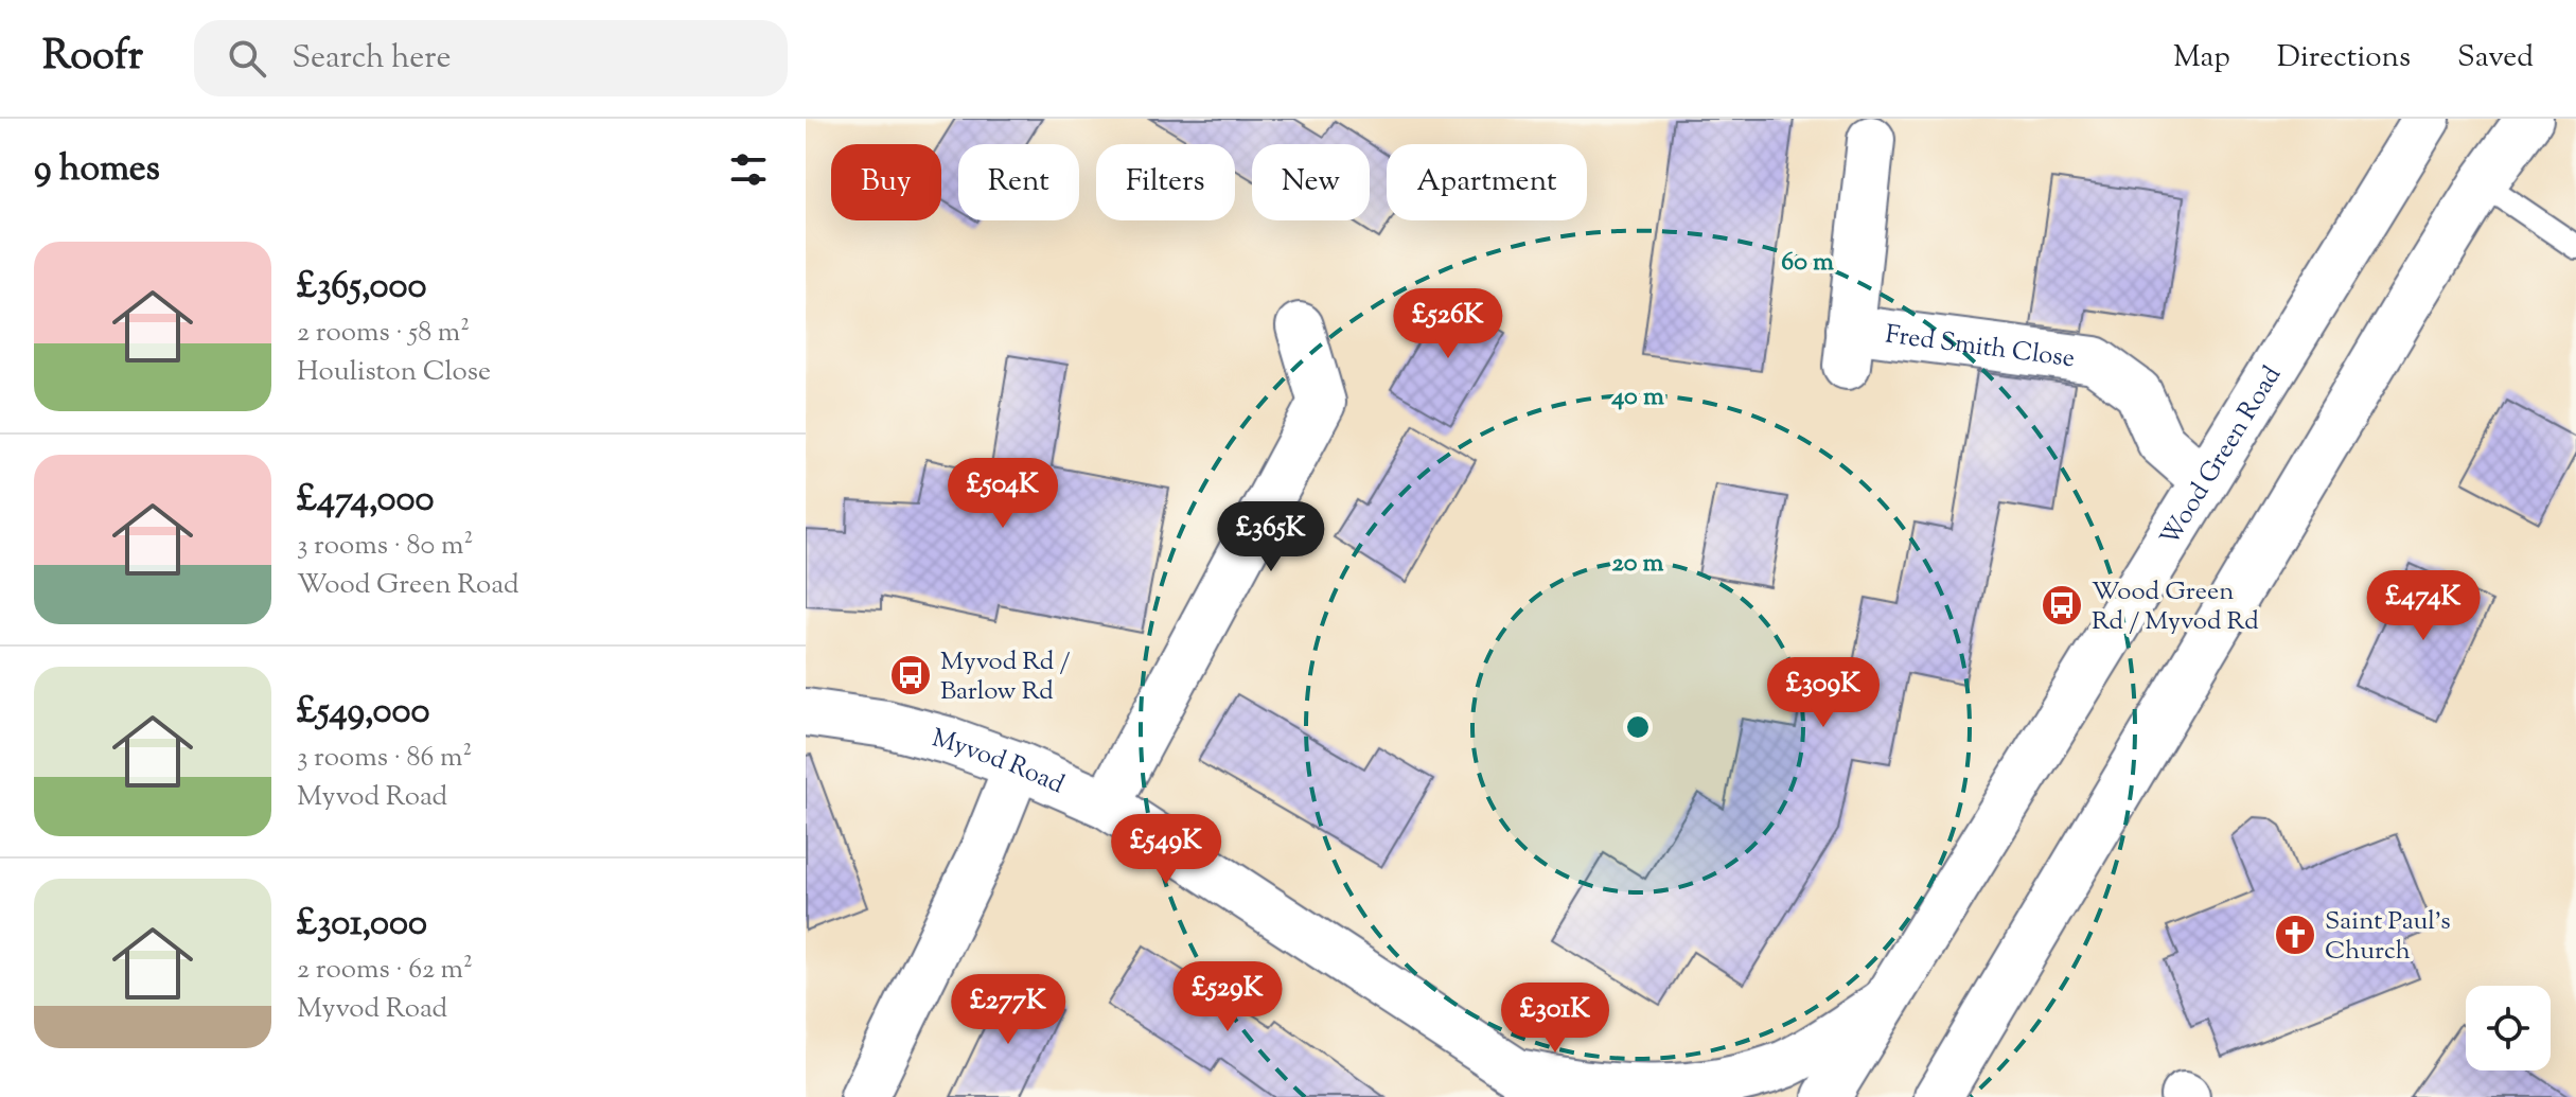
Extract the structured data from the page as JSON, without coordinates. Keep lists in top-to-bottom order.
{
  "streets": {
    "main road": ["Fred Smith Close", "Wood Green Road", "Myvod Road"]
  },
  "crossings": [
    ["Fred Smith Close", "Wood Green Road"],
    ["Wood Green Road", "Myvod Road"]
  ],
  "places": {
    "bus stop": ["Wood Green Rd / Myvod Rd", "Myvod Rd / Barlow Rd"],
    "church": ["Saint Paul's Church"]
  },
  "page": {
    "header": "Roofr",
    "search": "Search here",
    "nav": ["Map", "Directions", "Saved"],
    "heading": "9 homes",
    "chip": [
      "Buy",
      "Rent",
      "Filters",
      "New",
      "Apartment"
    ],
    "list": [
      {
        "name": "£365,000",
        "note": "2 rooms · 58 m² · Houliston Close"
      },
      {
        "name": "£474,000",
        "note": "3 rooms · 80 m² · Wood Green Road"
      },
      {
        "name": "£549,000",
        "note": "3 rooms · 86 m² · Myvod Road"
      },
      {
        "name": "£301,000",
        "note": "2 rooms · 62 m² · Myvod Road"
      }
    ],
    "price": [
      "£526K",
      "£504K",
      "£365K",
      "£474K",
      "£309K",
      "£549K",
      "£529K",
      "£277K",
      "£301K"
    ]
  },
  "rings": ["60 m", "40 m", "20 m"]
}
